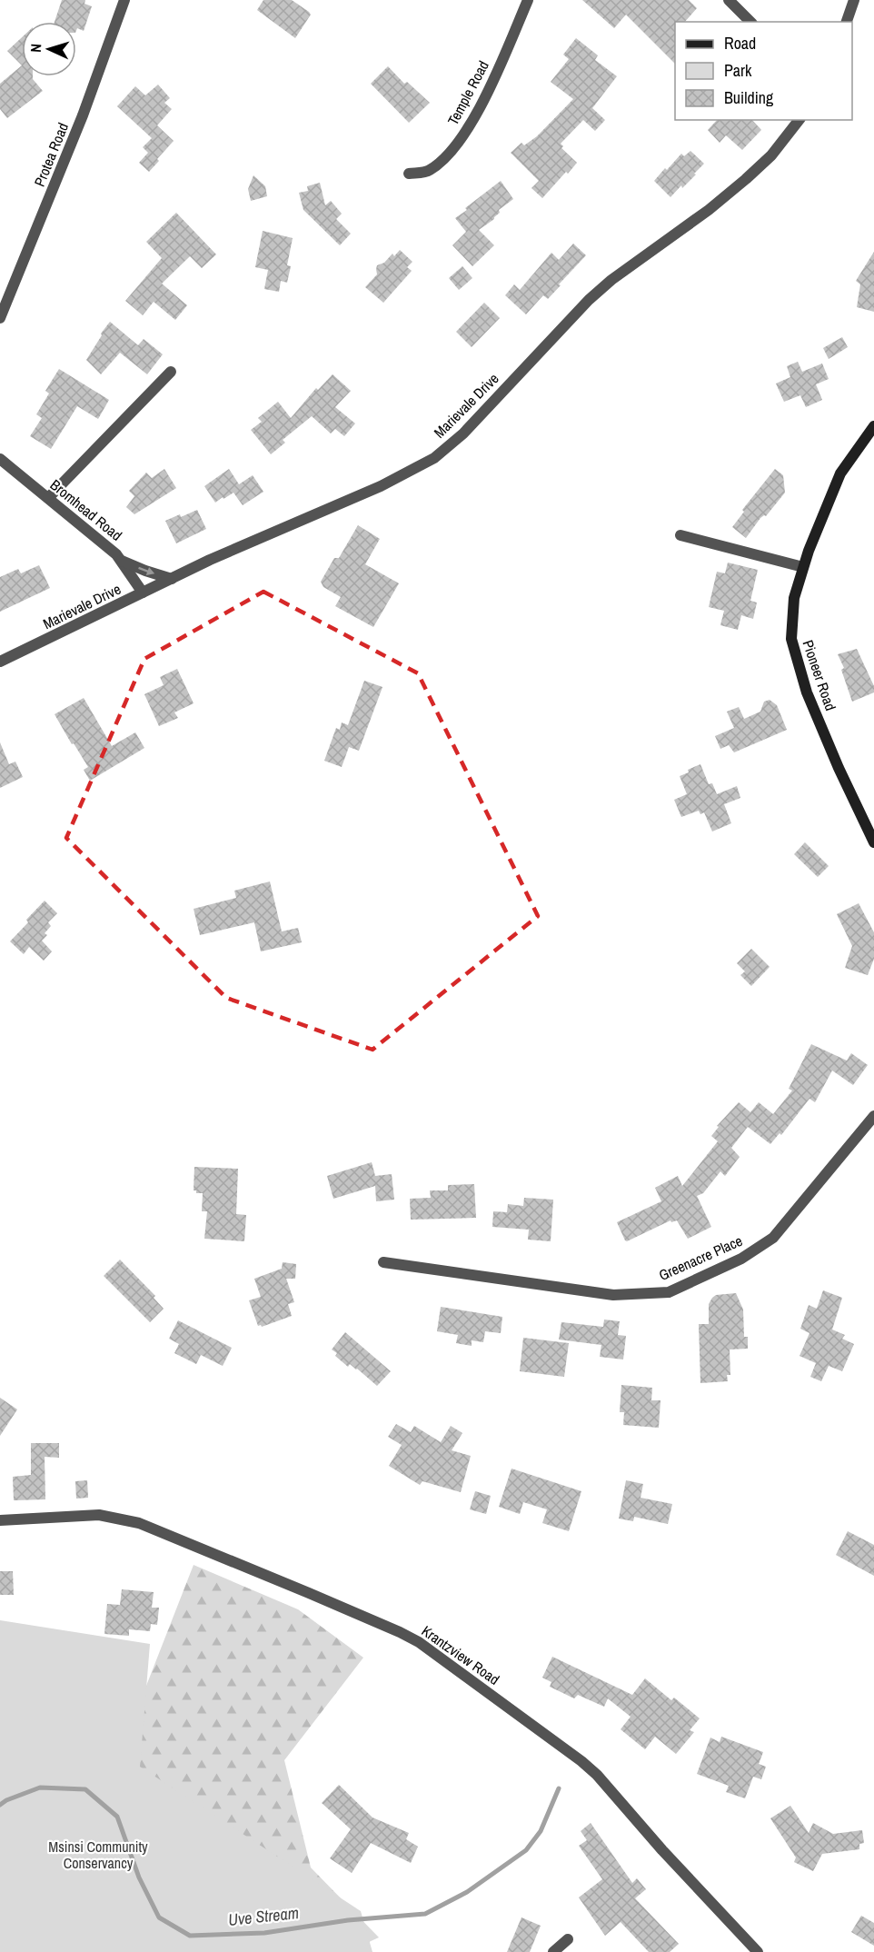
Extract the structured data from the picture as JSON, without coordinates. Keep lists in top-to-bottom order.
{
  "streets": {
    "main road": ["Pioneer Road"],
    "street": [
      "Temple Road",
      "Protea Road",
      "Marievale Drive",
      "Bromhead Road",
      "Greenacre Place",
      "Krantzview Road"
    ]
  },
  "crossings": [
    ["Marievale Drive", "Bromhead Road"]
  ],
  "water": ["Uve Stream"],
  "parks": ["Msinsi Community Conservancy"],
  "legend": ["Road", "Park", "Building"],
  "north": "left"
}
